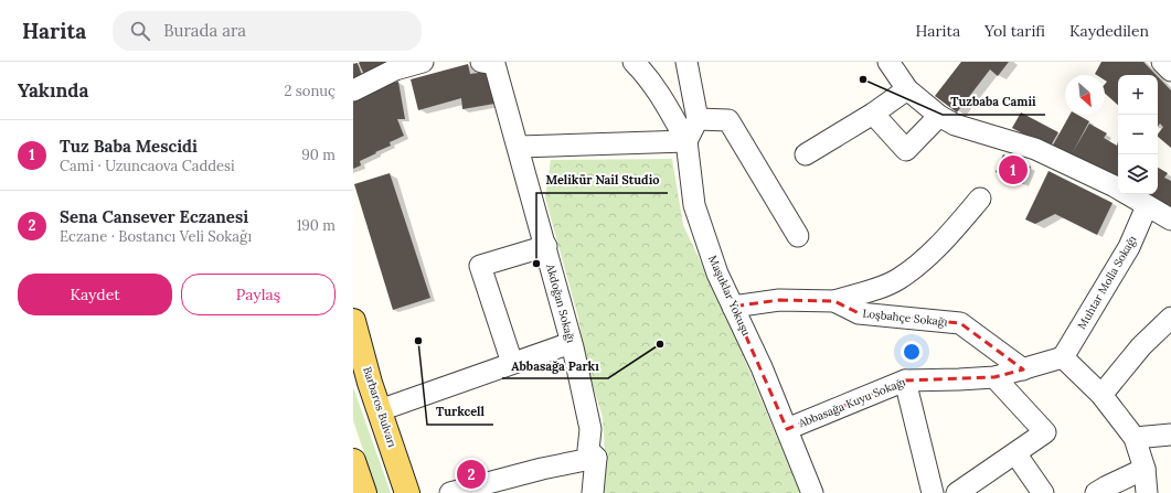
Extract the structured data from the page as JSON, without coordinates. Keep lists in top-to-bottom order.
{
  "streets": {
    "main road": ["Barbaros Bulvarı"],
    "street": [
      "Muhtar Molla Sokağı",
      "Maşuklar Yokuşu",
      "Akdoğan Sokağı",
      "Loşbahçe Sokağı",
      "Abbasağa Kuyu Sokağı"
    ]
  },
  "crossings": [
    ["Maşuklar Yokuşu", "Loşbahçe Sokağı"],
    ["Maşuklar Yokuşu", "Abbasağa Kuyu Sokağı"],
    ["Loşbahçe Sokağı", "Abbasağa Kuyu Sokağı"]
  ],
  "places": [
    "Tuzbaba Camii",
    "Melikür Nail Studio",
    "Turkcell",
    "Abbasağa Parkı"
  ],
  "north": "bottom right",
  "page": {
    "header": "Harita",
    "search": "Burada ara",
    "nav": ["Harita", "Yol tarifi", "Kaydedilen"],
    "heading": ["Yakında", "2 sonuç"],
    "map_buttons": ["+", "−"],
    "list": [
      {
        "mark": "1",
        "name": "Tuz Baba Mescidi",
        "note": "Cami · Uzuncaova Caddesi",
        "value": "90 m"
      },
      {
        "mark": "2",
        "name": "Sena Cansever Eczanesi",
        "note": "Eczane · Bostancı Veli Sokağı",
        "value": "190 m"
      }
    ],
    "pins": ["1", "2"],
    "buttons": ["Kaydet", "Paylaş"]
  }
}
